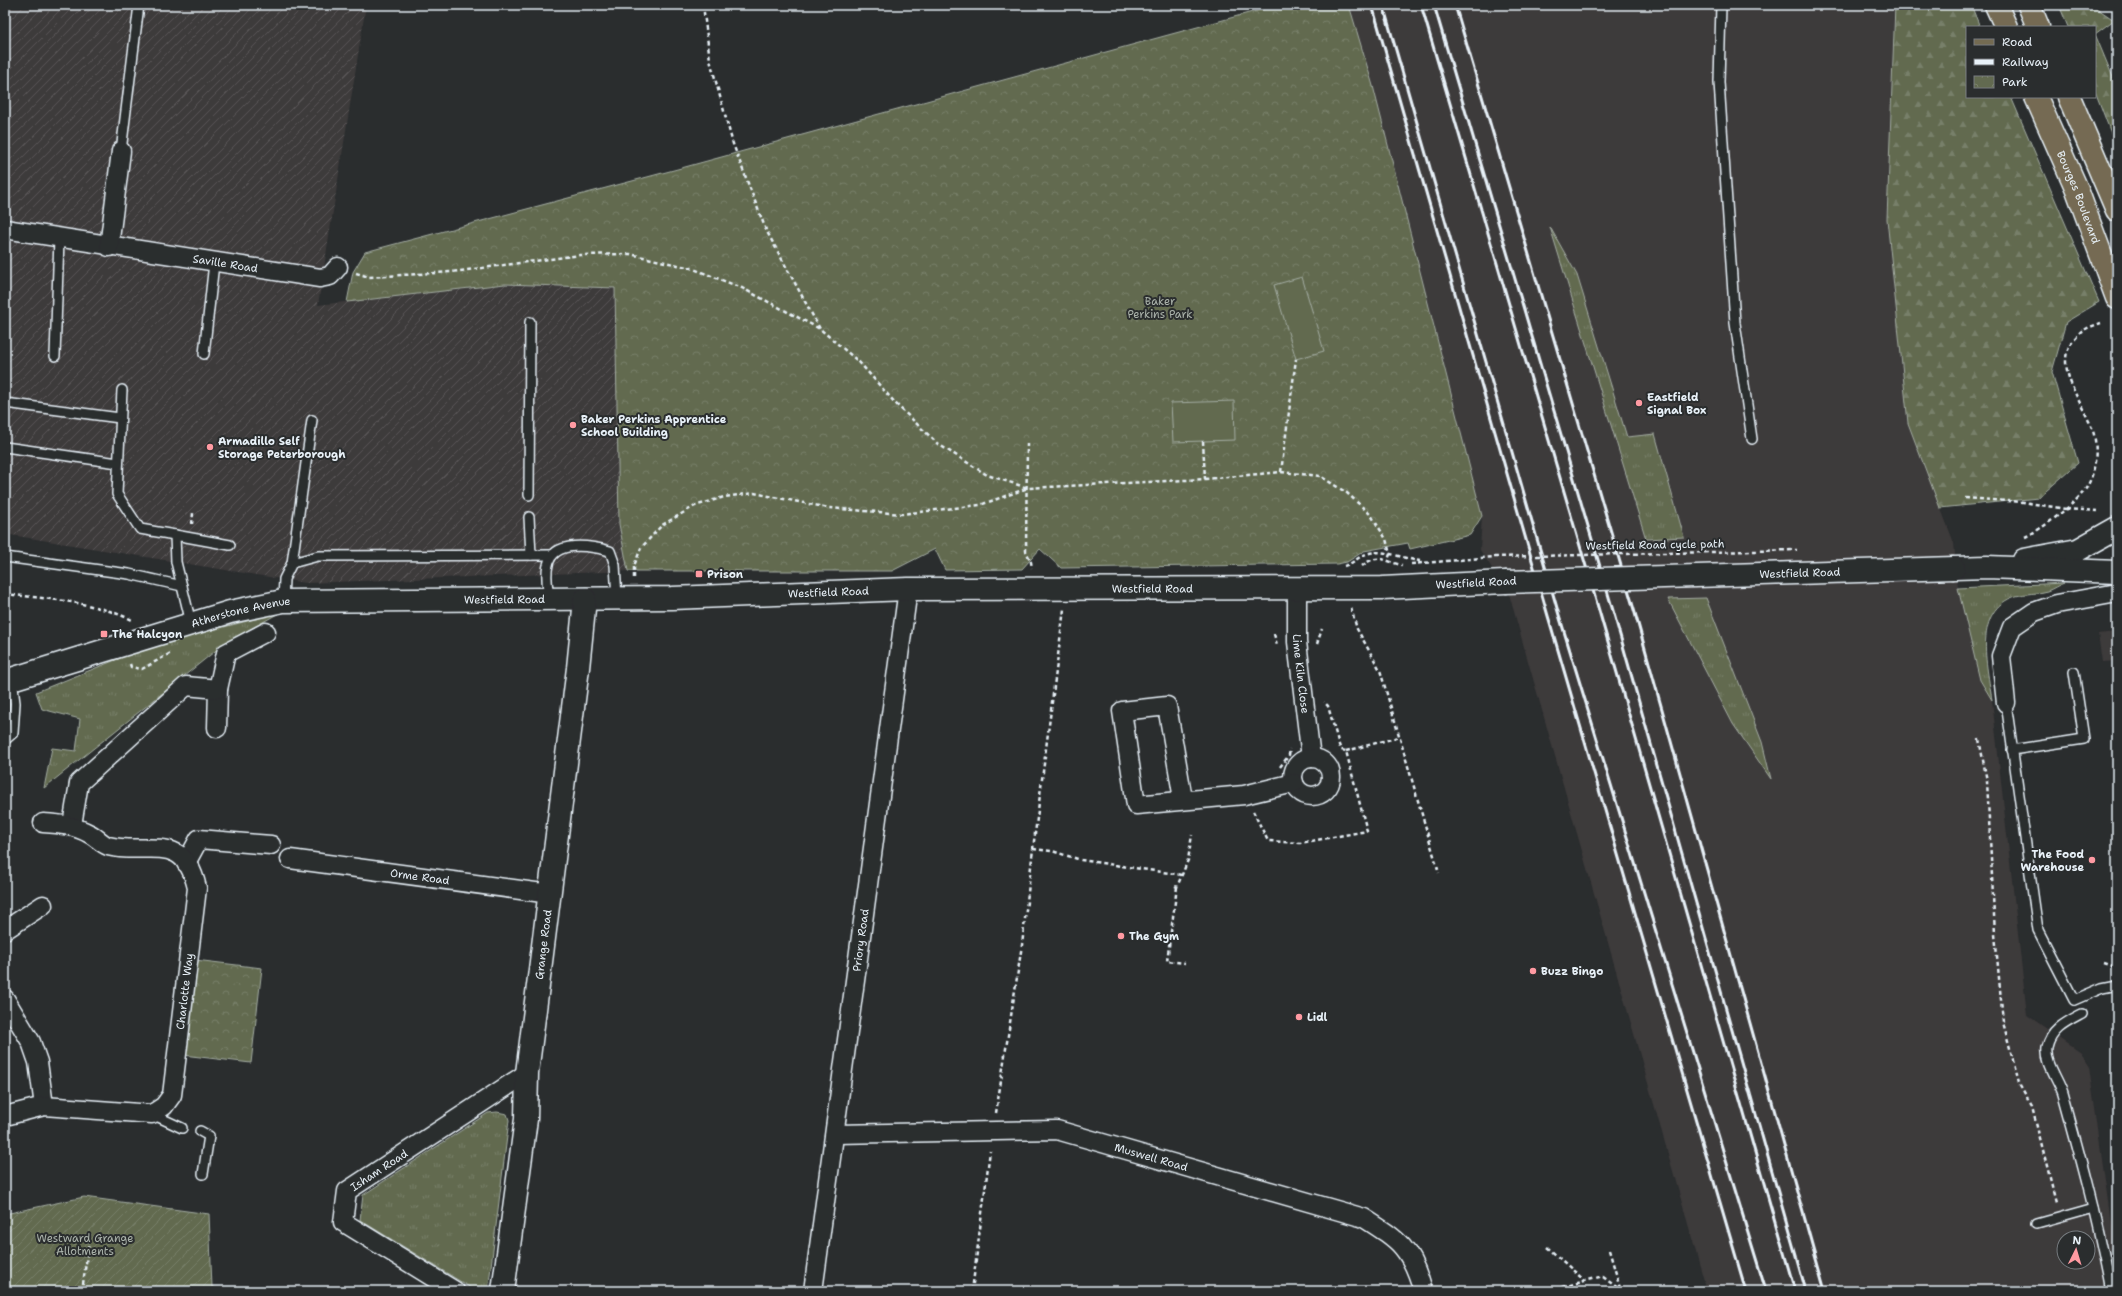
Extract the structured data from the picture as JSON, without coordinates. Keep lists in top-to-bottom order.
{
  "streets": {
    "main road": ["Bourges Boulevard"],
    "street": [
      "Saville Road",
      "Westfield Road",
      "Atherstone Avenue",
      "Lime Kiln Close",
      "Orme Road",
      "Priory Road",
      "Grange Road",
      "Charlotte Way",
      "Muswell Road",
      "Isham Road"
    ],
    "path": ["Westfield Road cycle path"]
  },
  "crossings": [
    ["Westfield Road", "Atherstone Avenue"],
    ["Westfield Road", "Lime Kiln Close"],
    ["Westfield Road", "Priory Road"],
    ["Westfield Road", "Grange Road"],
    ["Orme Road", "Grange Road"],
    ["Priory Road", "Muswell Road"],
    ["Grange Road", "Isham Road"]
  ],
  "parks": ["Baker Perkins Park", "Westward Grange Allotments"],
  "places": {
    "other": [
      "Eastfield Signal Box",
      "Baker Perkins Apprentice School Building",
      "Armadillo Self Storage Peterborough",
      "The Food Warehouse",
      "The Gym",
      "Buzz Bingo",
      "Lidl"
    ],
    "transit": ["Prison", "The Halcyon"]
  },
  "legend": ["Road", "Railway", "Park"],
  "north": "top"
}
